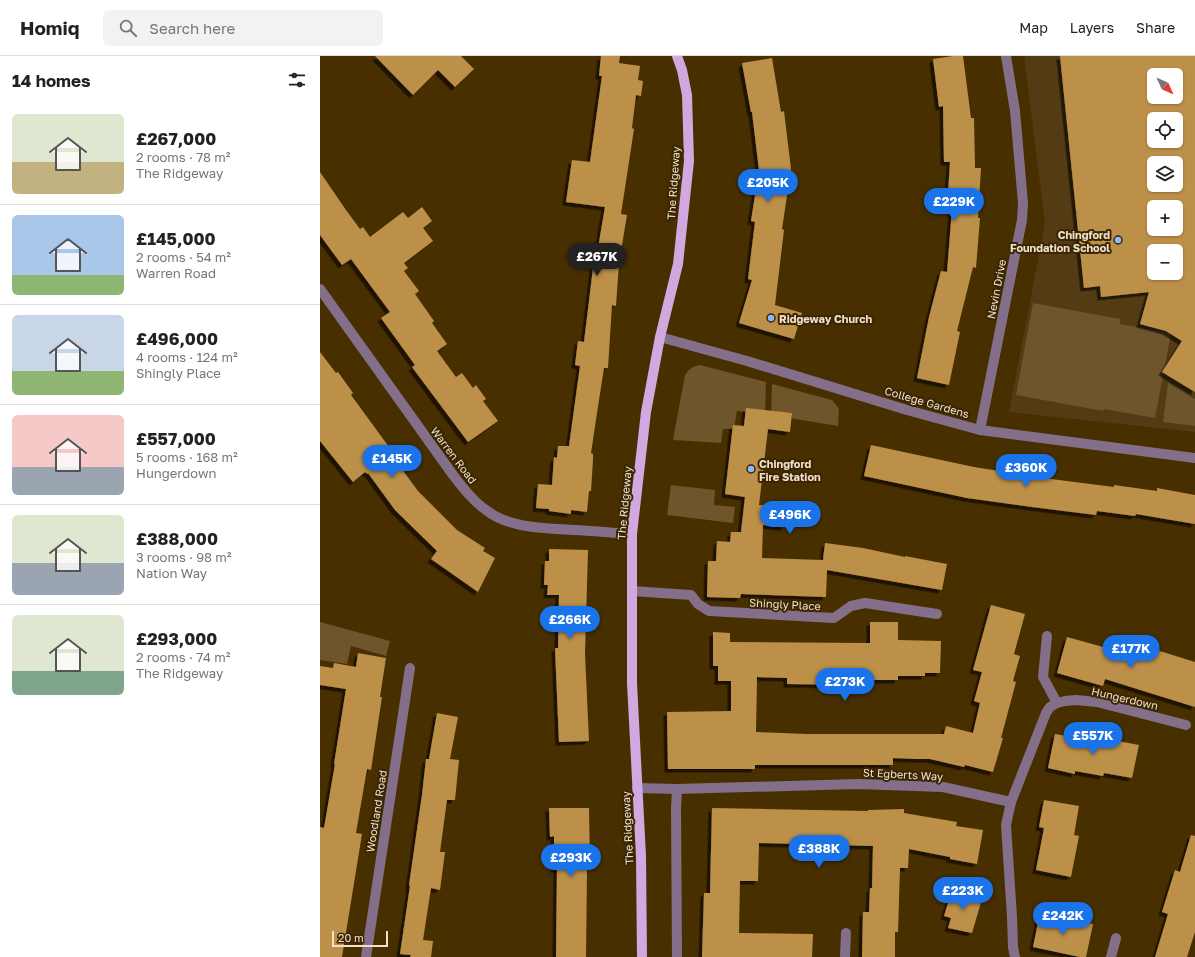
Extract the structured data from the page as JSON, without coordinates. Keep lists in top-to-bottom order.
{
  "streets": {
    "main road": ["The Ridgeway"],
    "street": [
      "Nevin Drive",
      "College Gardens",
      "Warren Road",
      "Shingly Place",
      "Hungerdown",
      "St Egberts Way",
      "Woodland Road"
    ]
  },
  "crossings": [
    ["The Ridgeway", "College Gardens"],
    ["The Ridgeway", "Warren Road"],
    ["The Ridgeway", "Shingly Place"],
    ["The Ridgeway", "St Egberts Way"],
    ["Nevin Drive", "College Gardens"]
  ],
  "places": ["Chingford Foundation School", "Ridgeway Church", "Chingford Fire Station"],
  "scale_bar": "20 m",
  "north": "bottom right",
  "page": {
    "header": "Homiq",
    "search": "Search here",
    "nav": ["Map", "Layers", "Share"],
    "heading": "14 homes",
    "map_buttons": ["+", "−"],
    "list": [
      {
        "name": "£267,000",
        "note": "2 rooms · 78 m² · The Ridgeway"
      },
      {
        "name": "£145,000",
        "note": "2 rooms · 54 m² · Warren Road"
      },
      {
        "name": "£496,000",
        "note": "4 rooms · 124 m² · Shingly Place"
      },
      {
        "name": "£557,000",
        "note": "5 rooms · 168 m² · Hungerdown"
      },
      {
        "name": "£388,000",
        "note": "3 rooms · 98 m² · Nation Way"
      },
      {
        "name": "£293,000",
        "note": "2 rooms · 74 m² · The Ridgeway"
      }
    ],
    "price": [
      "£205K",
      "£229K",
      "£267K",
      "£145K",
      "£360K",
      "£496K",
      "£266K",
      "£177K",
      "£273K",
      "£557K",
      "£388K",
      "£293K",
      "£223K",
      "£242K"
    ],
    "scale": "20 m"
  }
}
